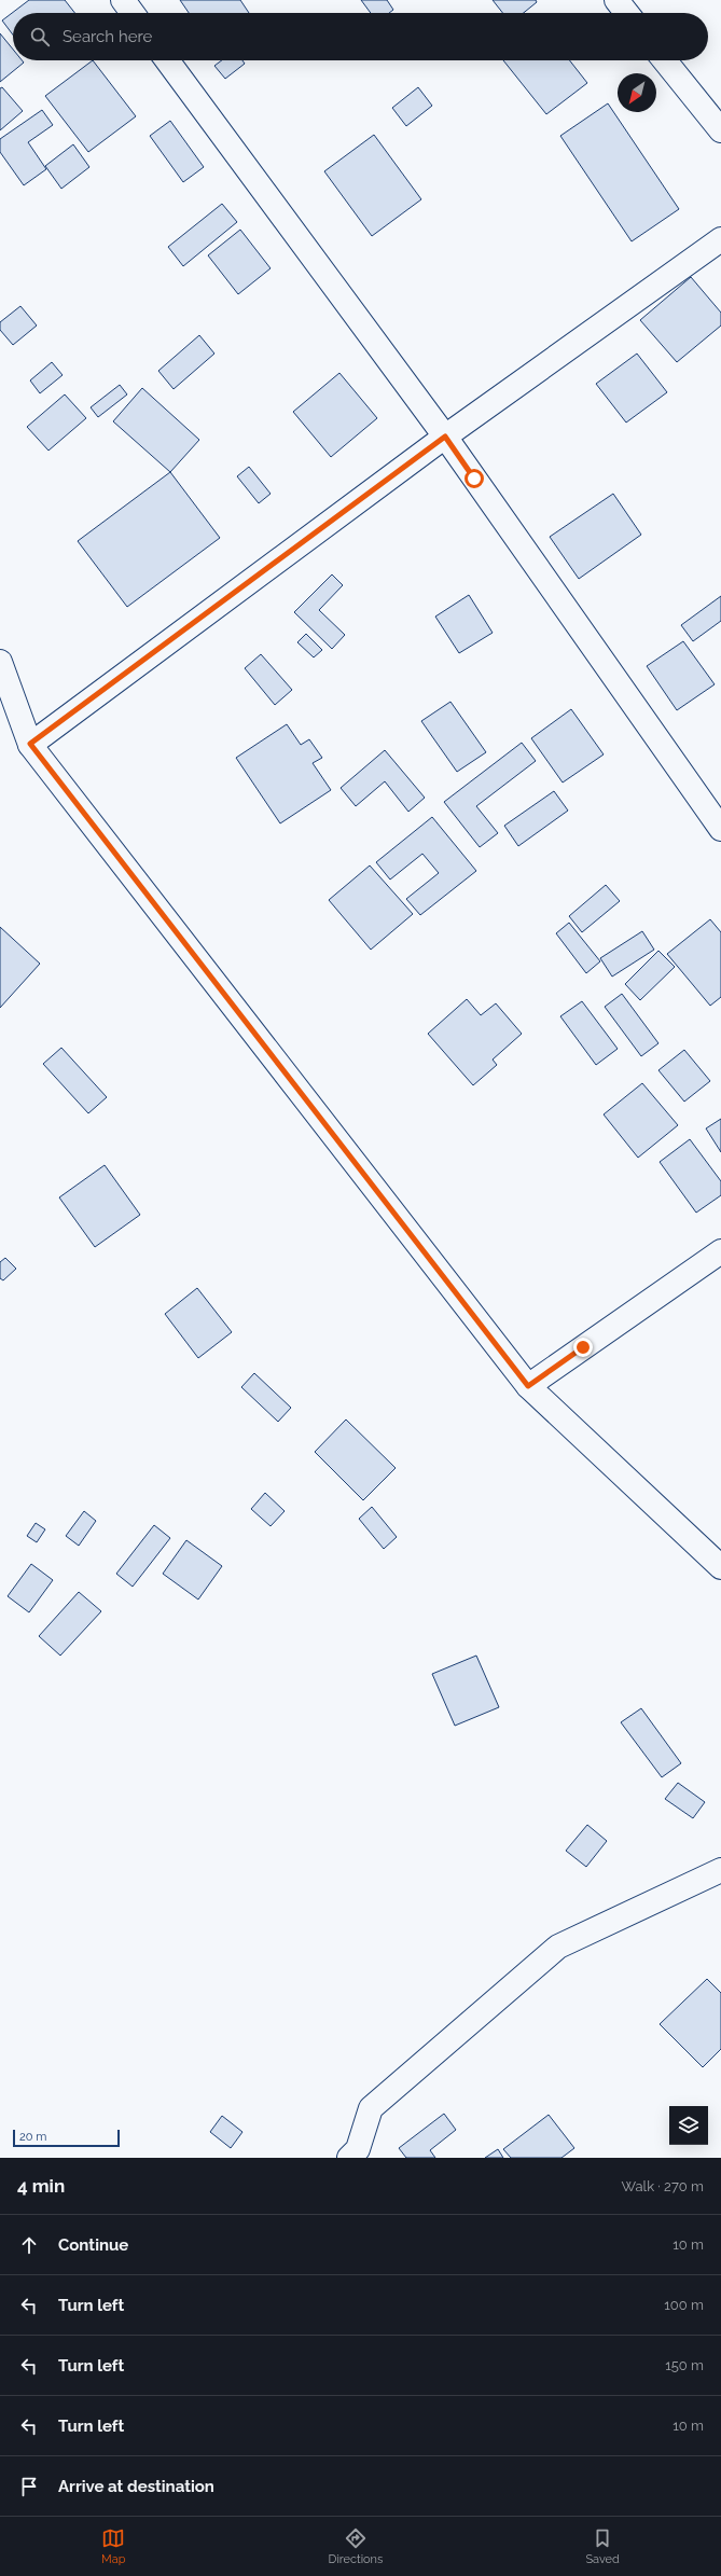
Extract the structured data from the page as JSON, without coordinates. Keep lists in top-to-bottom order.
{
  "scale_bar": "20 m",
  "north": "bottom left",
  "page": {
    "search": "Search here",
    "scale": "20 m",
    "heading": ["4 min", "Walk · 270 m"],
    "list": [
      ["Continue", "10 m"],
      ["Turn left", "100 m"],
      ["Turn left", "150 m"],
      ["Turn left", "10 m"],
      "Arrive at destination"
    ],
    "nav": ["Map", "Directions", "Saved"]
  }
}
